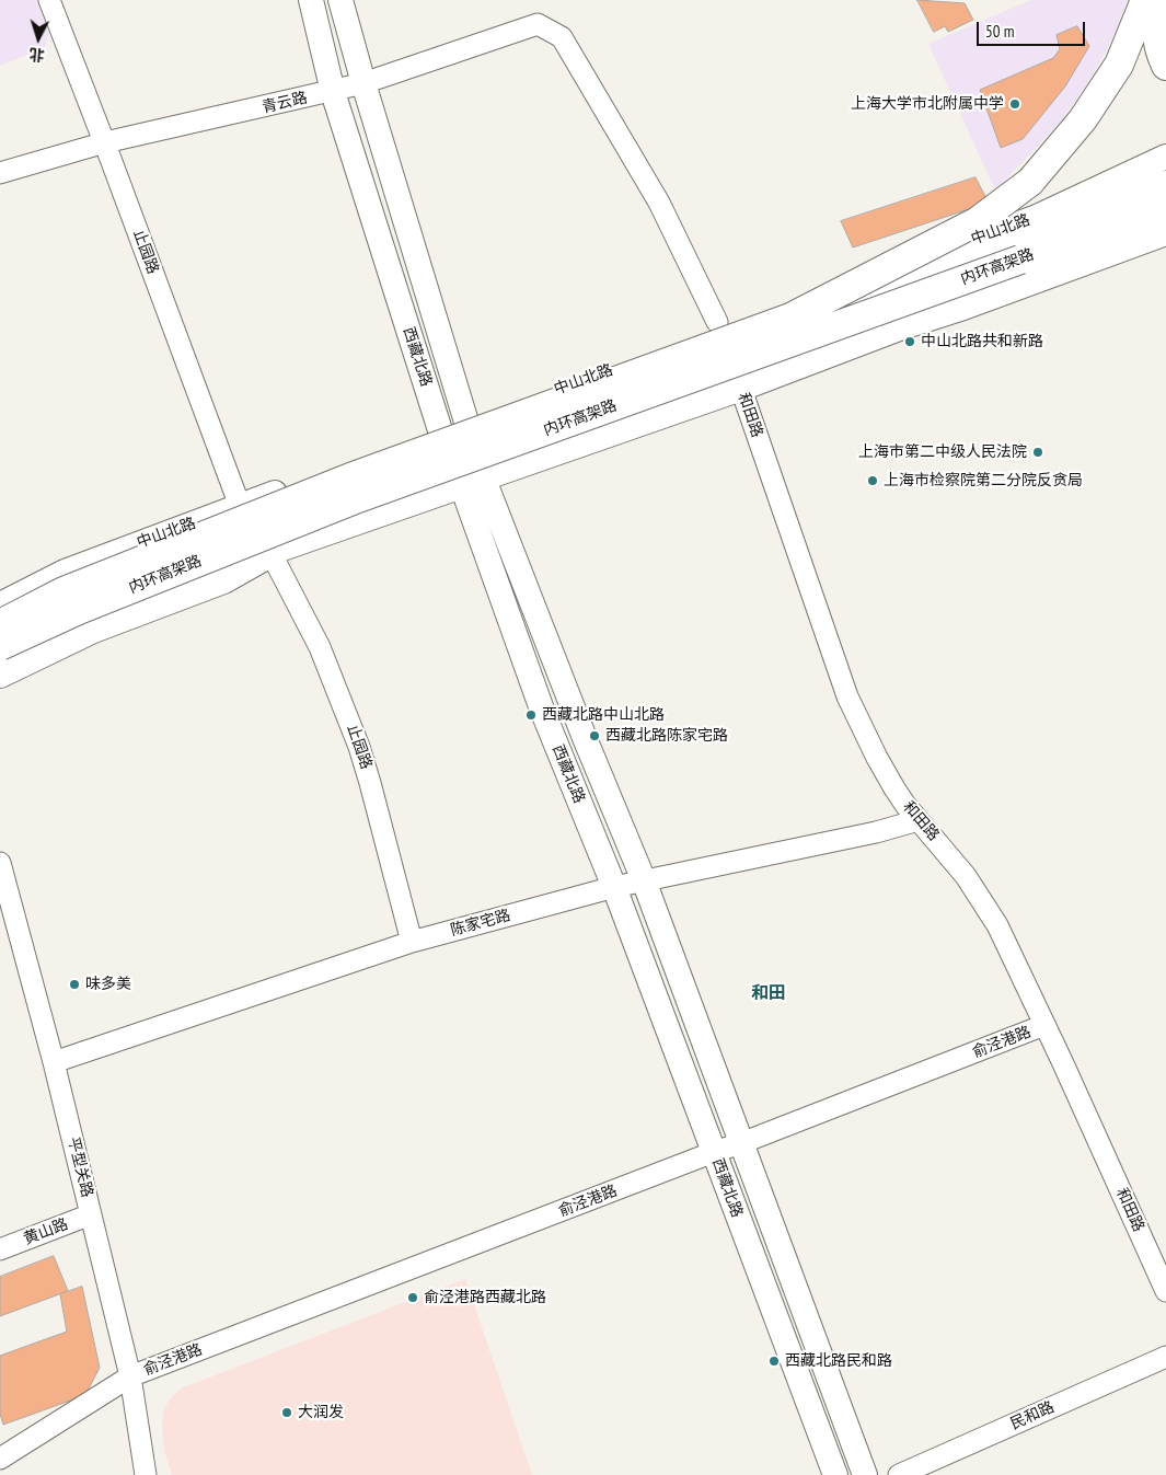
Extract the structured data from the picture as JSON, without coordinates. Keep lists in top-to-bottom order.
{
  "streets": {
    "highway": ["内环高架路"],
    "main road": ["中山北路", "西藏北路"],
    "street": [
      "青云路",
      "止园路",
      "和田路",
      "陈家宅路",
      "俞泾港路",
      "平型关路",
      "黄山路",
      "民和路"
    ]
  },
  "crossings": [
    ["青云路", "止园路"],
    ["青云路", "西藏北路"],
    ["青云路", "和田路"],
    ["中山北路", "止园路"],
    ["中山北路", "内环高架路"],
    ["中山北路", "西藏北路"],
    ["中山北路", "和田路"],
    ["止园路", "陈家宅路"],
    ["西藏北路", "陈家宅路"],
    ["西藏北路", "俞泾港路"],
    ["和田路", "陈家宅路"],
    ["和田路", "俞泾港路"],
    ["陈家宅路", "平型关路"],
    ["俞泾港路", "平型关路"],
    ["平型关路", "黄山路"]
  ],
  "districts": ["和田"],
  "places": [
    "上海大学市北附属中学",
    "中山北路共和新路",
    "上海市第二中级人民法院",
    "上海市检察院第二分院反贪局",
    "西藏北路中山北路",
    "西藏北路陈家宅路",
    "味多美",
    "俞泾港路西藏北路",
    "西藏北路民和路",
    "大润发"
  ],
  "scale_bar": "50 m",
  "north": "bottom"
}
